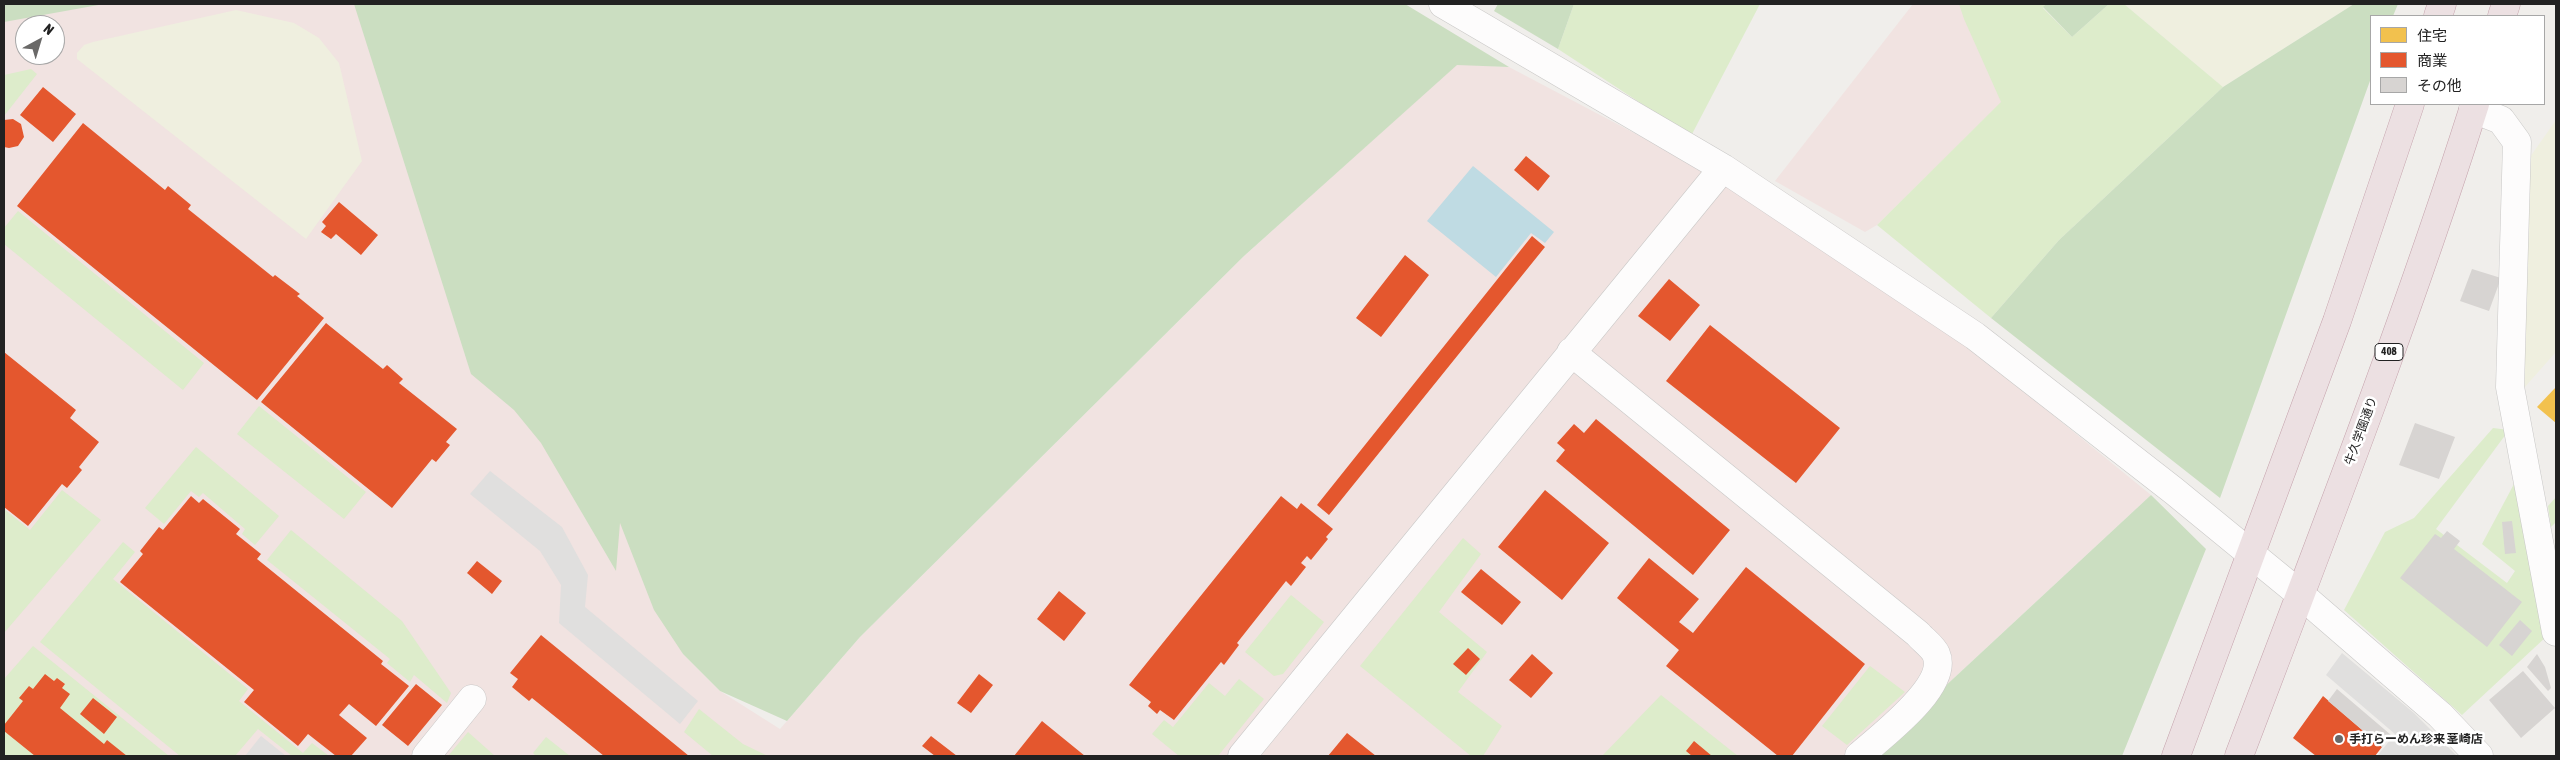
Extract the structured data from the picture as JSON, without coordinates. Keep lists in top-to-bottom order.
{
  "streets": {
    "highway": ["408", "牛久学園通り"]
  },
  "places": ["手打らーめん珍来 茎崎店"],
  "legend": ["住宅", "商業", "その他"],
  "north": "top right"
}
